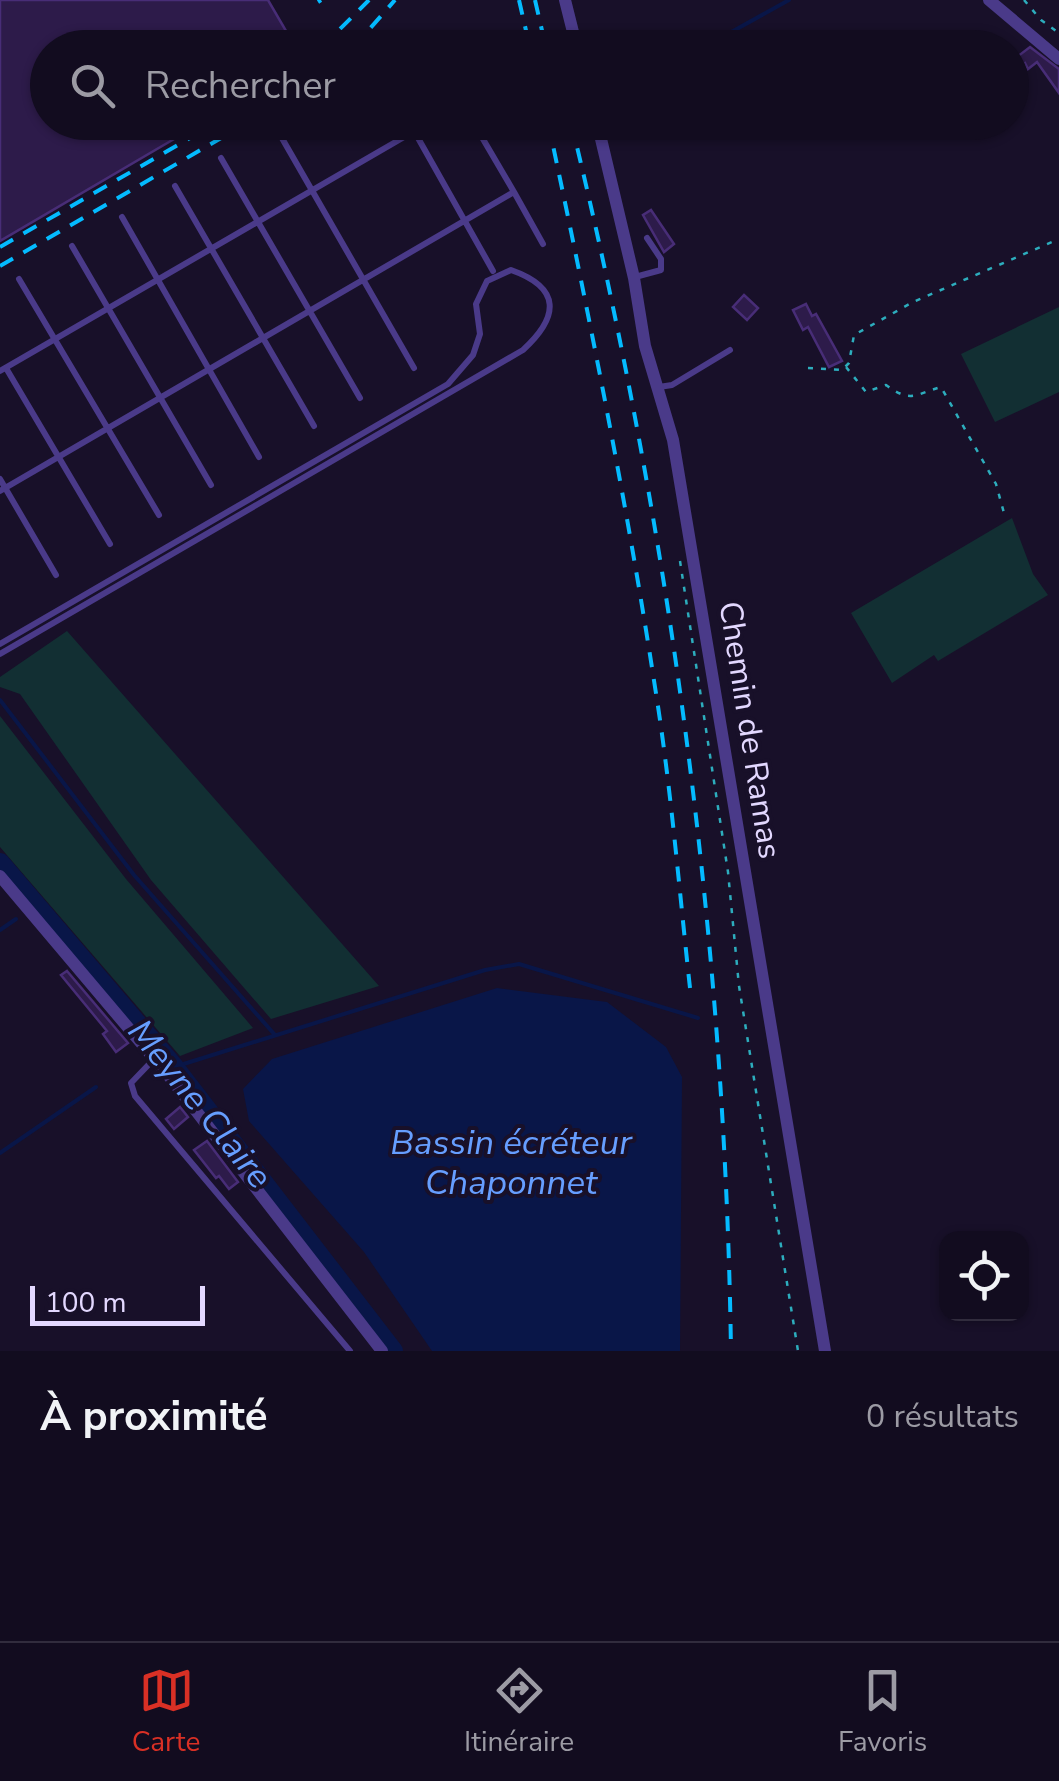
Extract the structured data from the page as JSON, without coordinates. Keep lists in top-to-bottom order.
{
  "streets": {
    "street": ["Chemin de Ramas"]
  },
  "water": ["Meyne Claire", "Bassin écréteur Chaponnet"],
  "scale_bar": "100 m",
  "page": {
    "search": "Rechercher",
    "scale": "100 m",
    "heading": ["À proximité", "0 résultats"],
    "nav": ["Carte", "Itinéraire", "Favoris"]
  }
}
